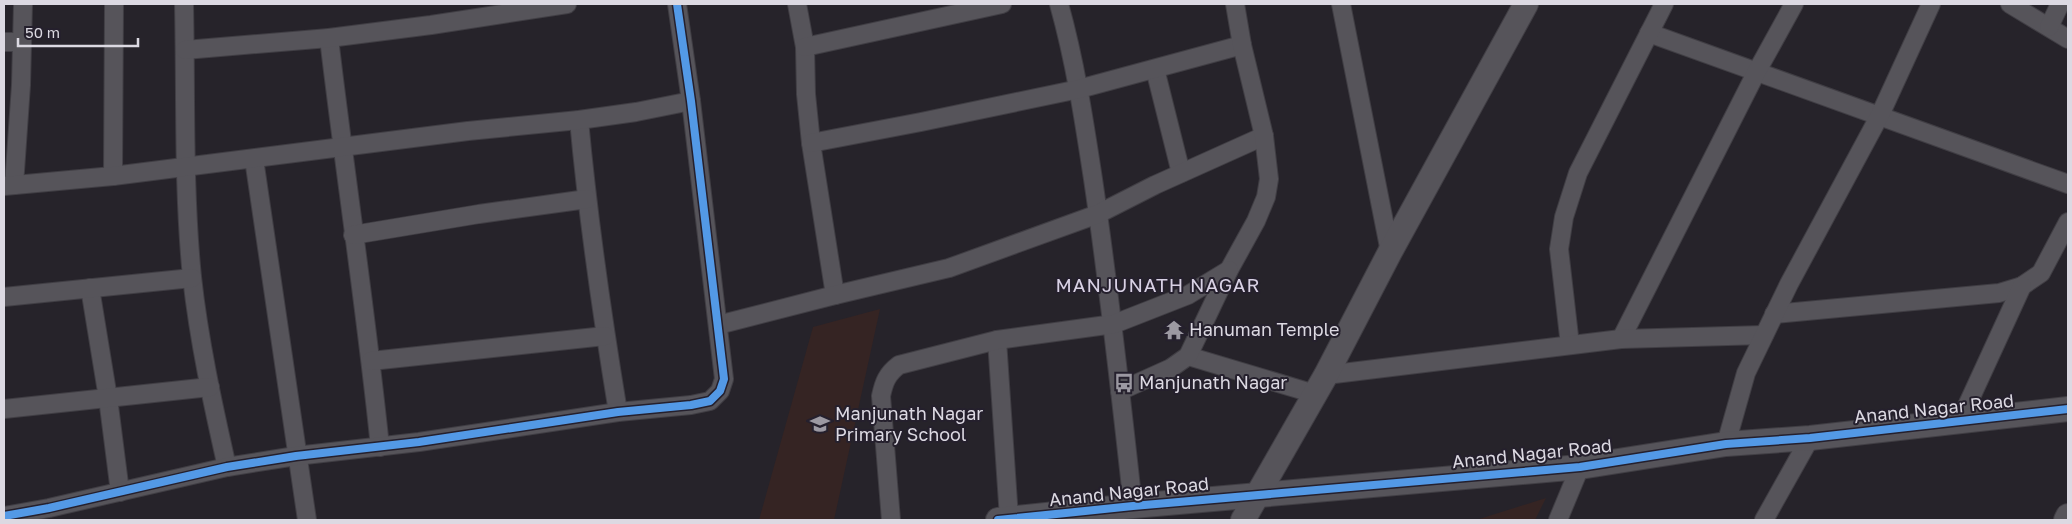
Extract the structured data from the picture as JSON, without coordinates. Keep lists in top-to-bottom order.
{
  "streets": {
    "street": ["Anand Nagar Road"]
  },
  "districts": ["MANJUNATH NAGAR"],
  "places": {
    "temple": ["Hanuman Temple"],
    "bus stop": ["Manjunath Nagar"],
    "school or university": ["Manjunath Nagar Primary School"]
  },
  "scale_bar": "50 m"
}
